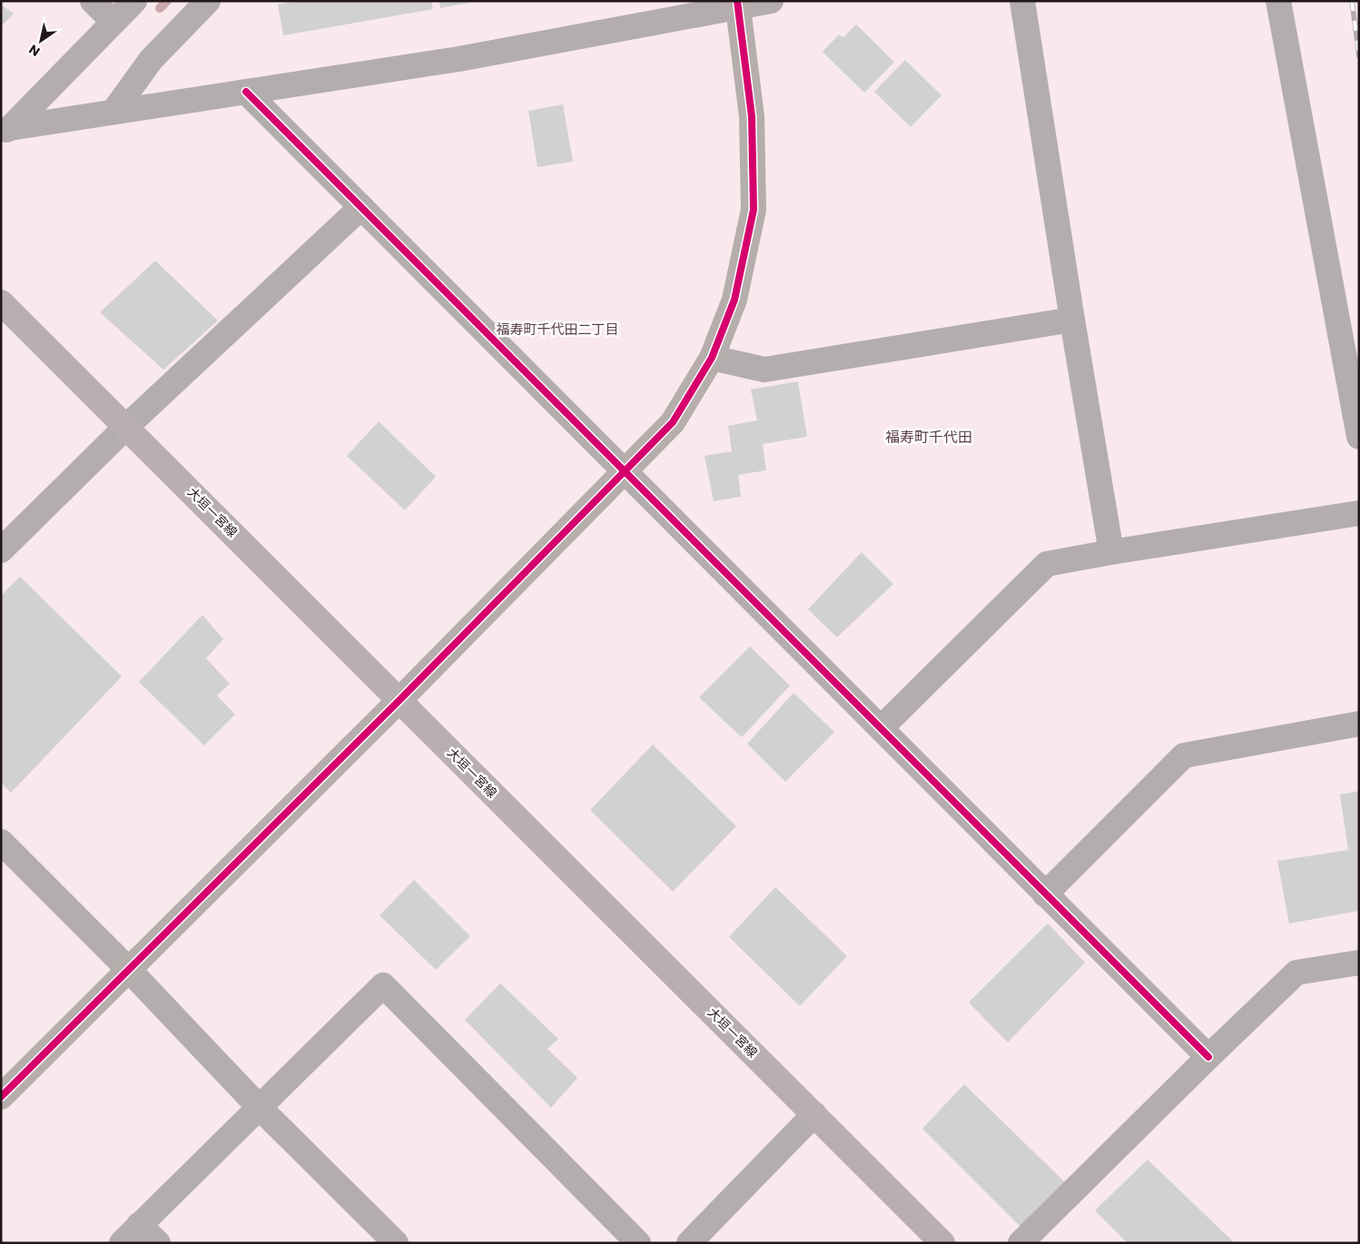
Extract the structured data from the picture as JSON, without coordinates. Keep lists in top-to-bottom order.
{
  "streets": {
    "main road": ["大垣一宮線"]
  },
  "districts": ["福寿町千代田二丁目", "福寿町千代田"],
  "north": "bottom left"
}
